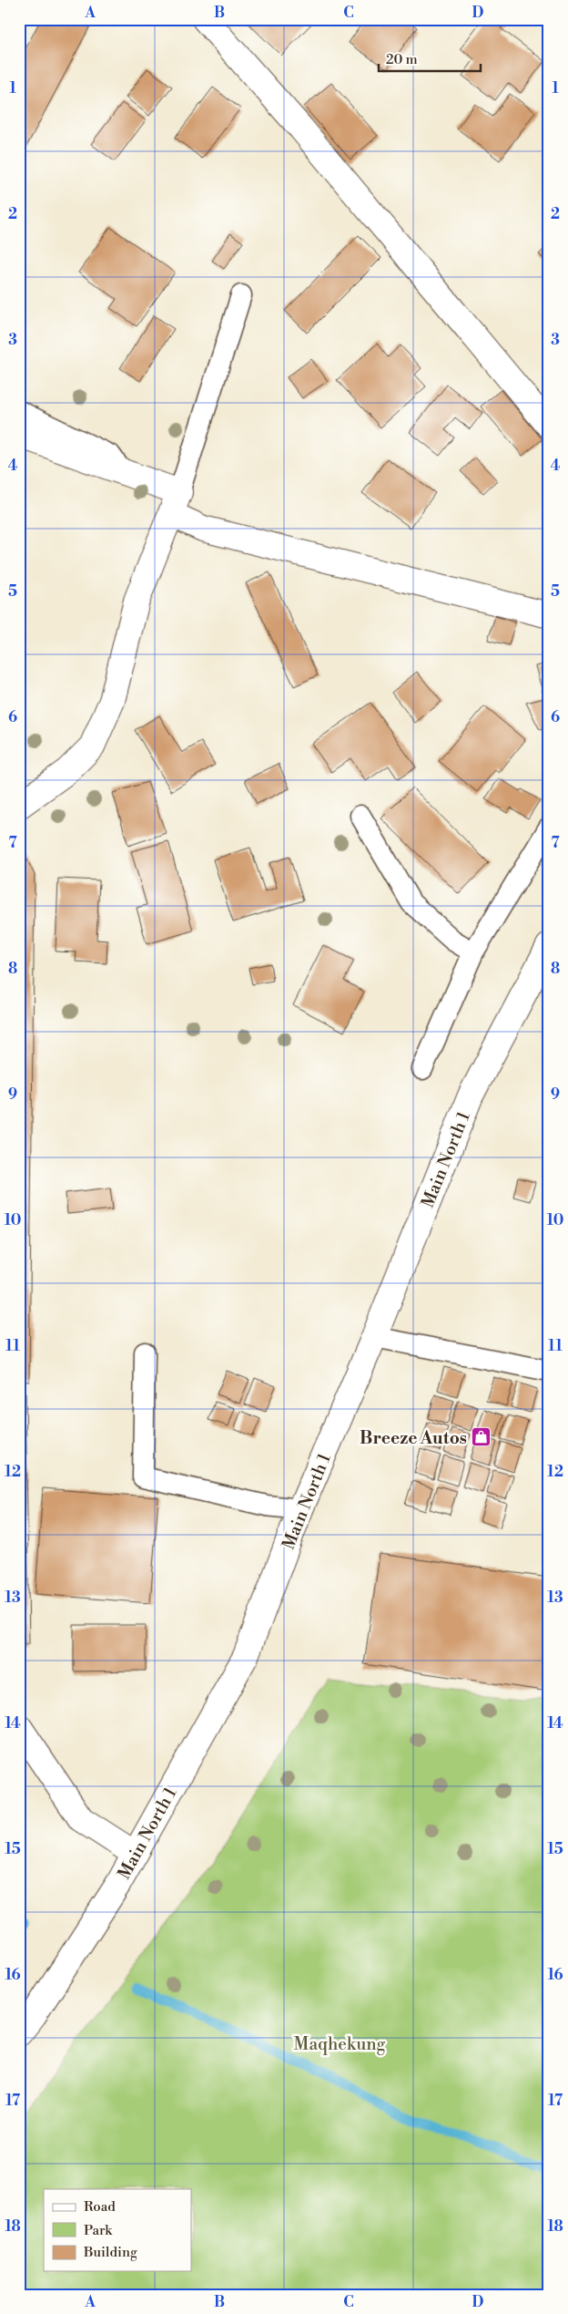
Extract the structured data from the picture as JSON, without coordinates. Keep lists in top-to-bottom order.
{
  "streets": {
    "street": ["Main North 1"]
  },
  "parks": ["Maqhekung"],
  "places": {
    "shop": ["Breeze Autos"]
  },
  "legend": ["Road", "Park", "Building"],
  "scale_bar": "20 m",
  "grid": {
    "columns": [
      "A",
      "B",
      "C",
      "D"
    ],
    "rows": [
      "1",
      "2",
      "3",
      "4",
      "5",
      "6",
      "7",
      "8",
      "9",
      "10",
      "11",
      "12",
      "13",
      "14",
      "15",
      "16",
      "17",
      "18"
    ]
  }
}
